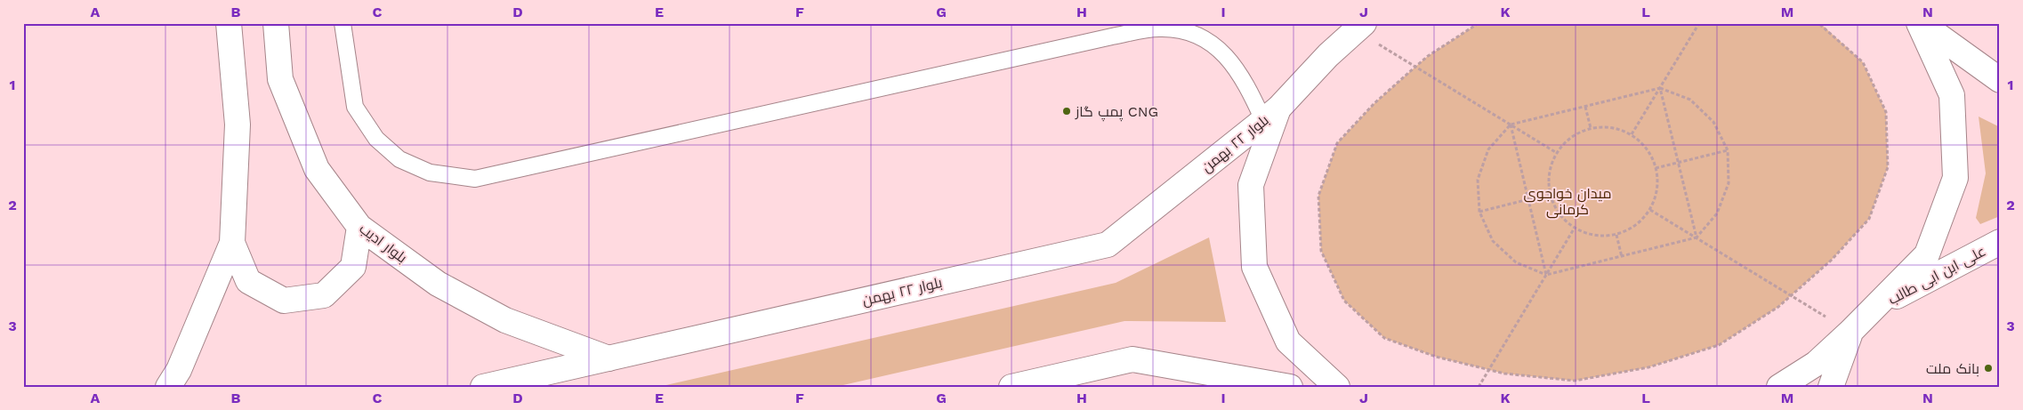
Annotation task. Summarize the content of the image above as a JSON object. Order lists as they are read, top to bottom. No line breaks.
{"streets":{"main road":["بلوار ۲۲ بهمن","بلوار ادیب","علی ابن ابی طالب"]},"crossings":[["بلوار ۲۲ بهمن","بلوار ادیب"]],"parks":["میدان خواجوی کرمانی"],"places":["پمپ گاز CNG","بانک ملت"],"grid":{"columns":["A","B","C","D","E","F","G","H","I","J","K","L","M","N"],"rows":["1","2","3"]}}
